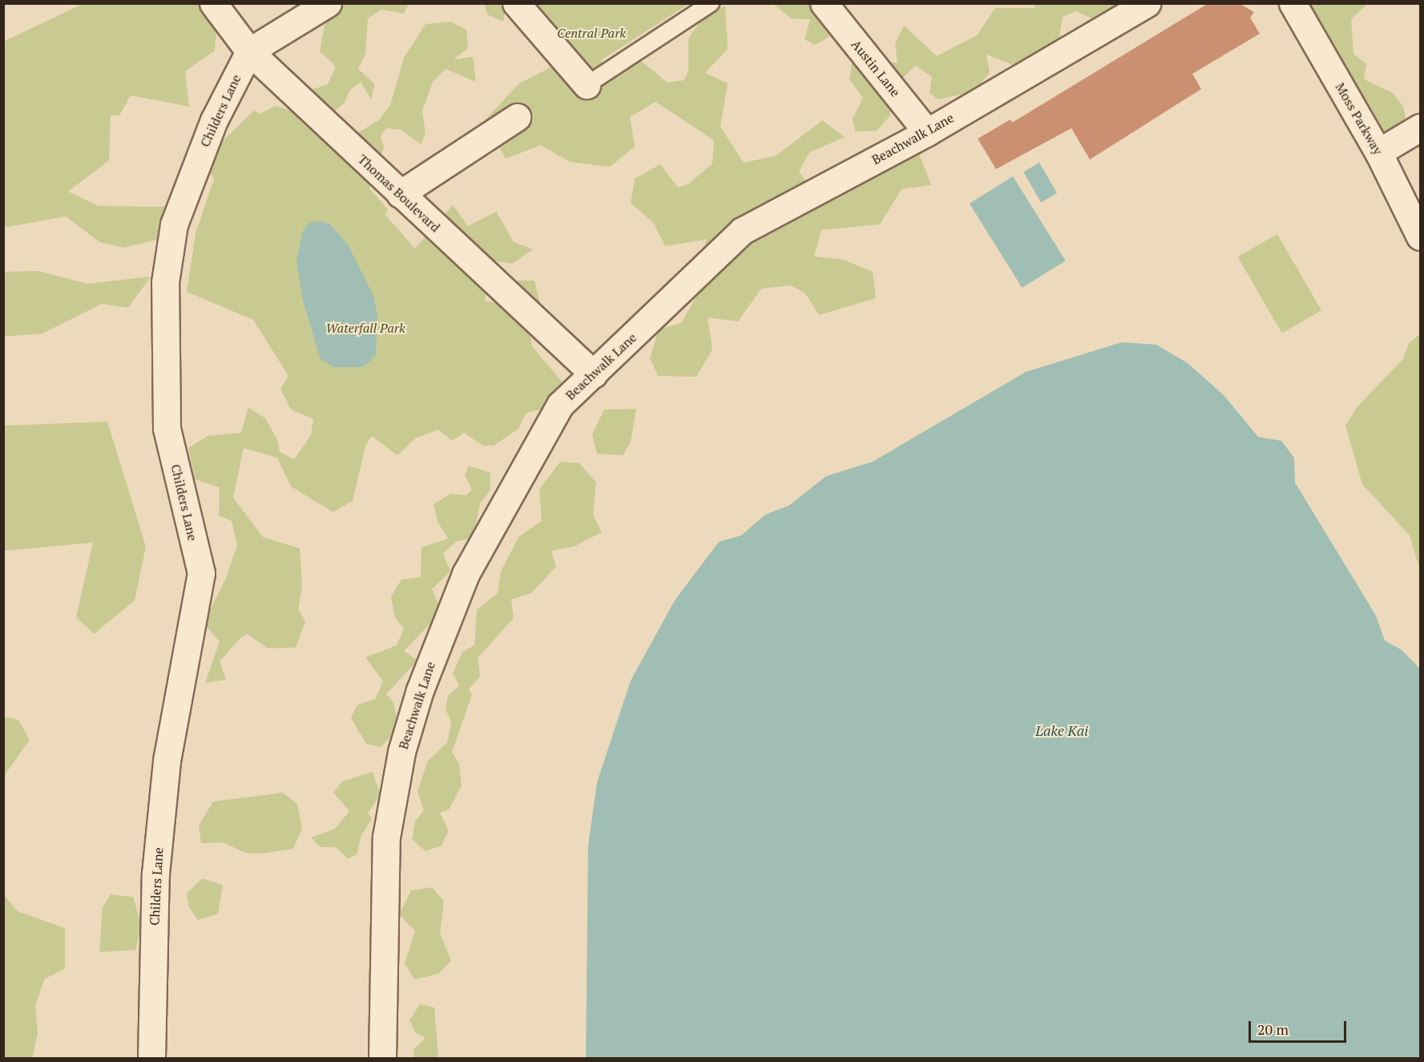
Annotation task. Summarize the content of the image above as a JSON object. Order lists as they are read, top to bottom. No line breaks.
{"streets":{"street":["Austin Lane","Childers Lane","Moss Parkway","Beachwalk Lane","Thomas Boulevard"]},"crossings":[["Austin Lane","Beachwalk Lane"],["Childers Lane","Thomas Boulevard"],["Beachwalk Lane","Thomas Boulevard"]],"water":["Lake Kai"],"parks":["Central Park","Waterfall Park"],"scale_bar":"20 m"}
